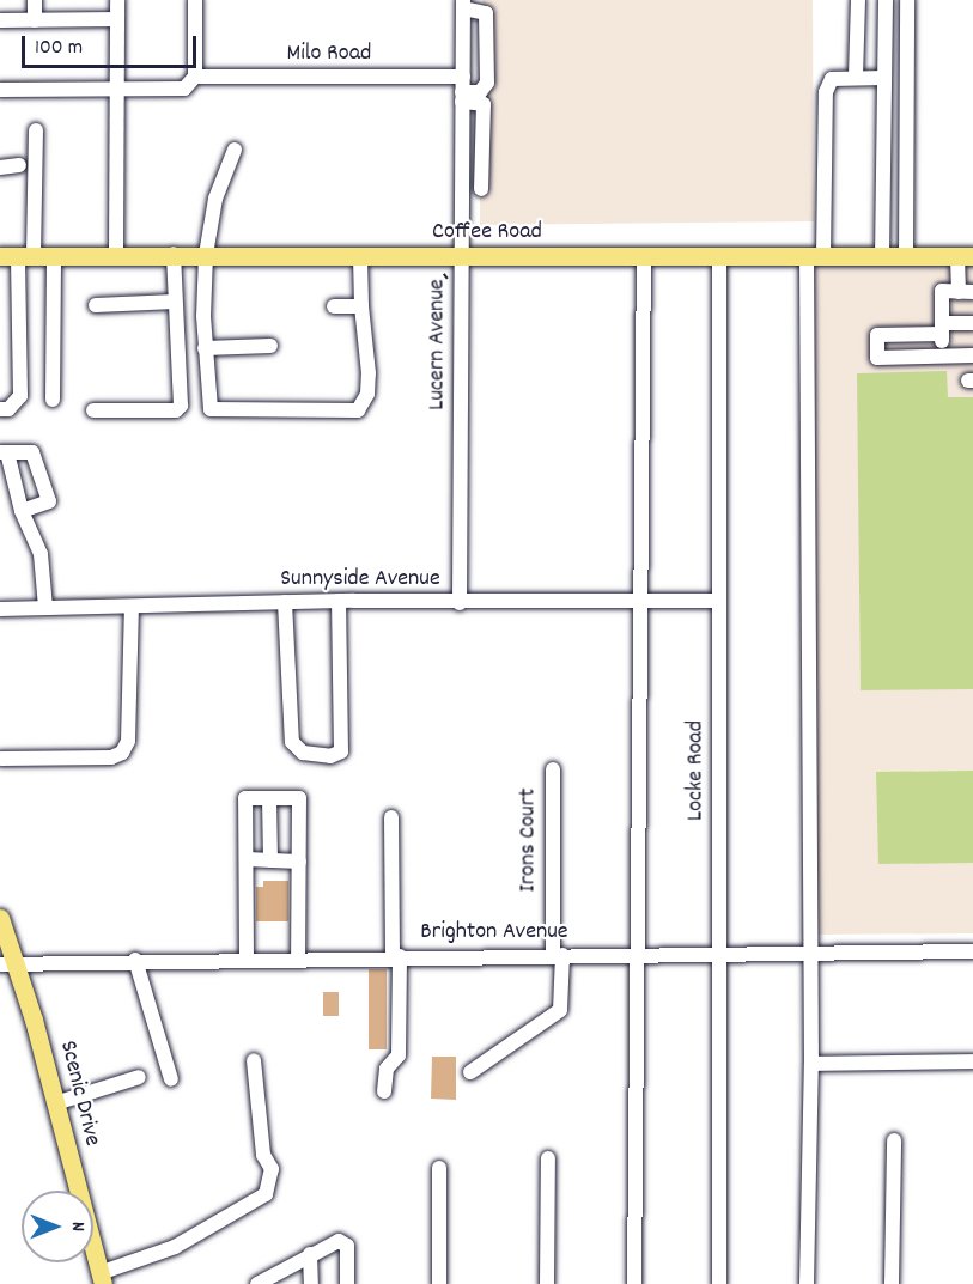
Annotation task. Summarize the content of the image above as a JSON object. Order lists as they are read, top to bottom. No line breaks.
{"streets":{"main road":["Coffee Road","Scenic Drive"],"street":["Milo Road","Lucern Avenue","Sunnyside Avenue","Locke Road","Irons Court","Brighton Avenue"]},"crossings":[["Milo Road","Lucern Avenue"],["Coffee Road","Lucern Avenue"],["Coffee Road","Locke Road"],["Lucern Avenue","Sunnyside Avenue"],["Sunnyside Avenue","Locke Road"],["Locke Road","Brighton Avenue"],["Irons Court","Brighton Avenue"],["Brighton Avenue","Scenic Drive"]],"scale_bar":"100 m","north":"right"}
